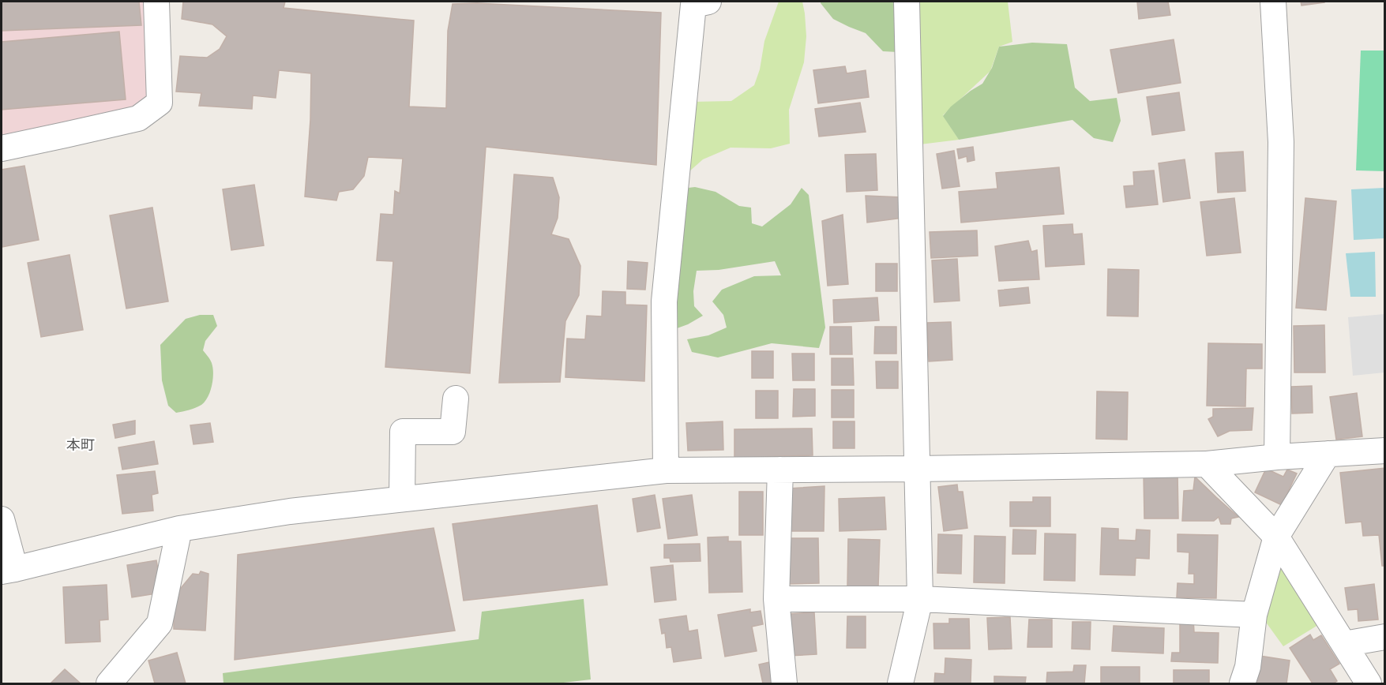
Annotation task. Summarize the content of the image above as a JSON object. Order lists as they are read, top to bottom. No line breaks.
{"districts":["本町"]}
